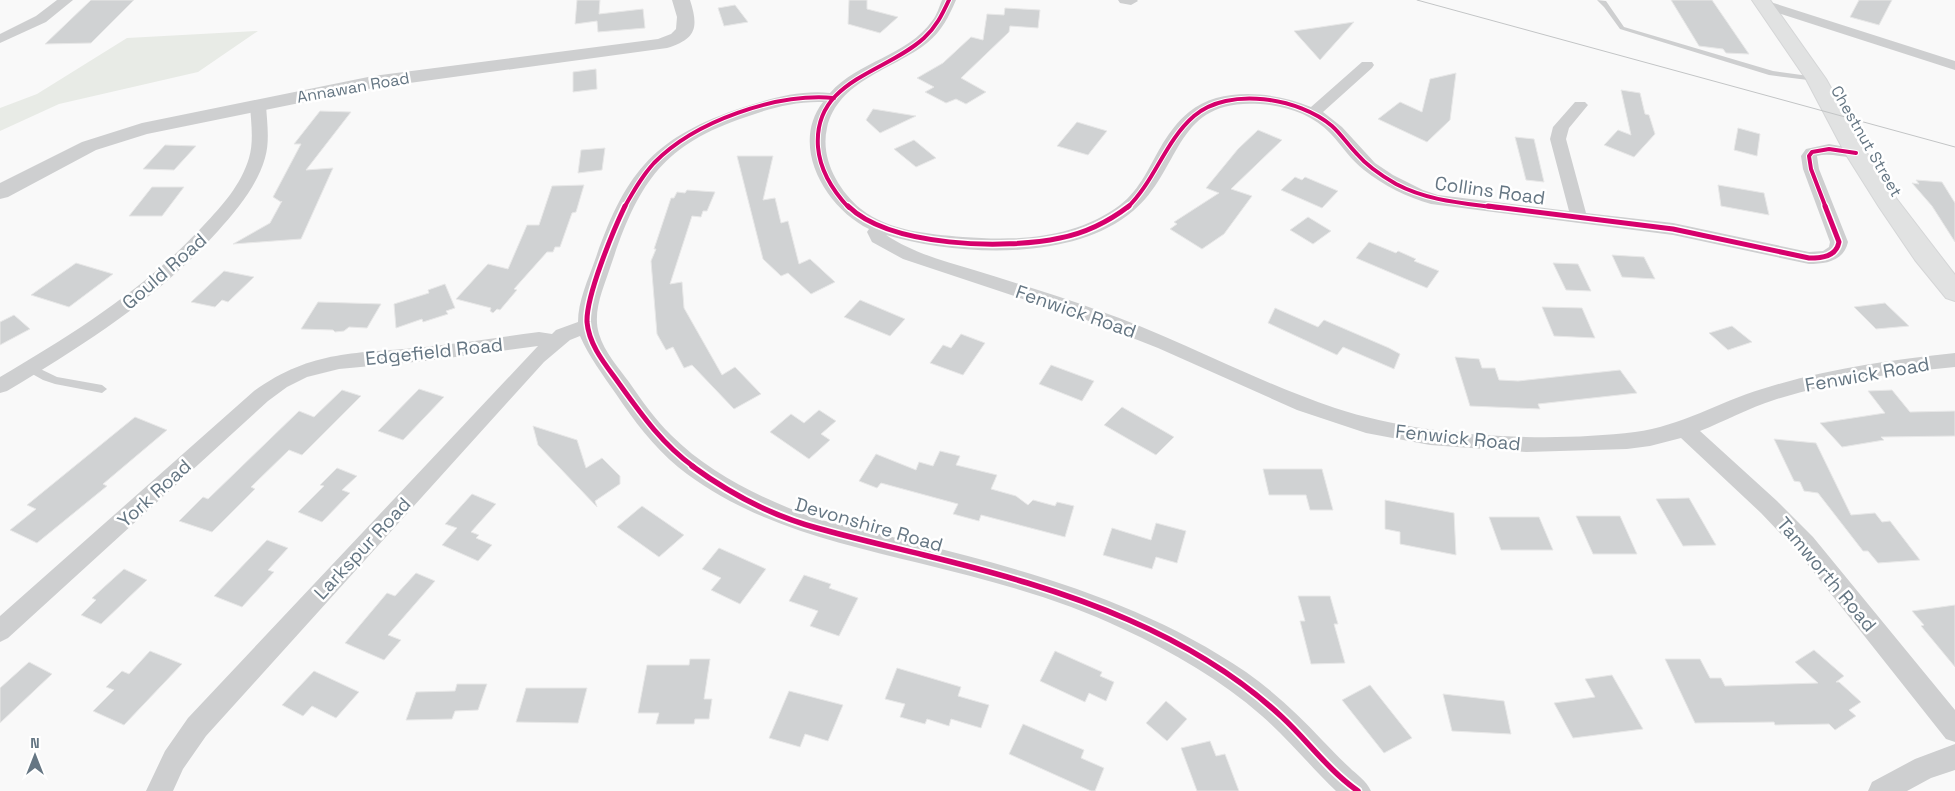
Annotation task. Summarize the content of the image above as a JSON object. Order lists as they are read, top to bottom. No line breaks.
{"streets":{"main road":["Chestnut Street"],"street":["Annawan Road","Collins Road","Gould Road","Fenwick Road","Edgefield Road","York Road","Devonshire Road","Larkspur Road","Tamworth Road"]},"crossings":[["Annawan Road","Gould Road"],["Chestnut Street","Collins Road"],["Collins Road","Fenwick Road"],["Fenwick Road","Tamworth Road"],["Edgefield Road","York Road"],["Edgefield Road","Larkspur Road"],["Devonshire Road","Larkspur Road"]],"north":"top"}
